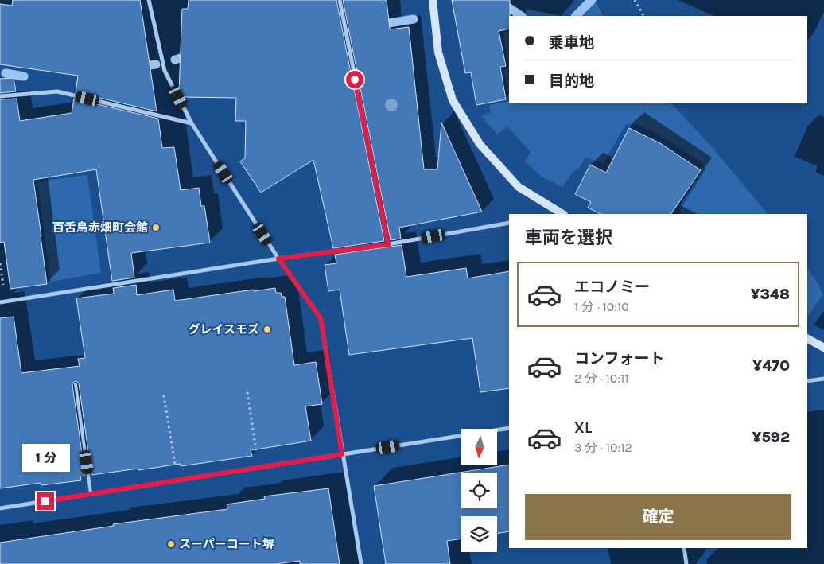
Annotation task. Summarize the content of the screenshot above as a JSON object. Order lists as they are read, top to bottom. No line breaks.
{"places":["百舌鳥赤畑町会館","グレイスモズ","スーパーコート堺"],"north":"bottom","page":{"banner":["乗車地","目的地"],"heading":"車両を選択","list":[{"name":"エコノミー","note":"1 分 · 10:10","value":"¥348"},{"name":"コンフォート","note":"2 分 · 10:11","value":"¥470"},{"name":"XL","note":"3 分 · 10:12","value":"¥592"}],"bubble":"1 分","buttons":"確定"}}
